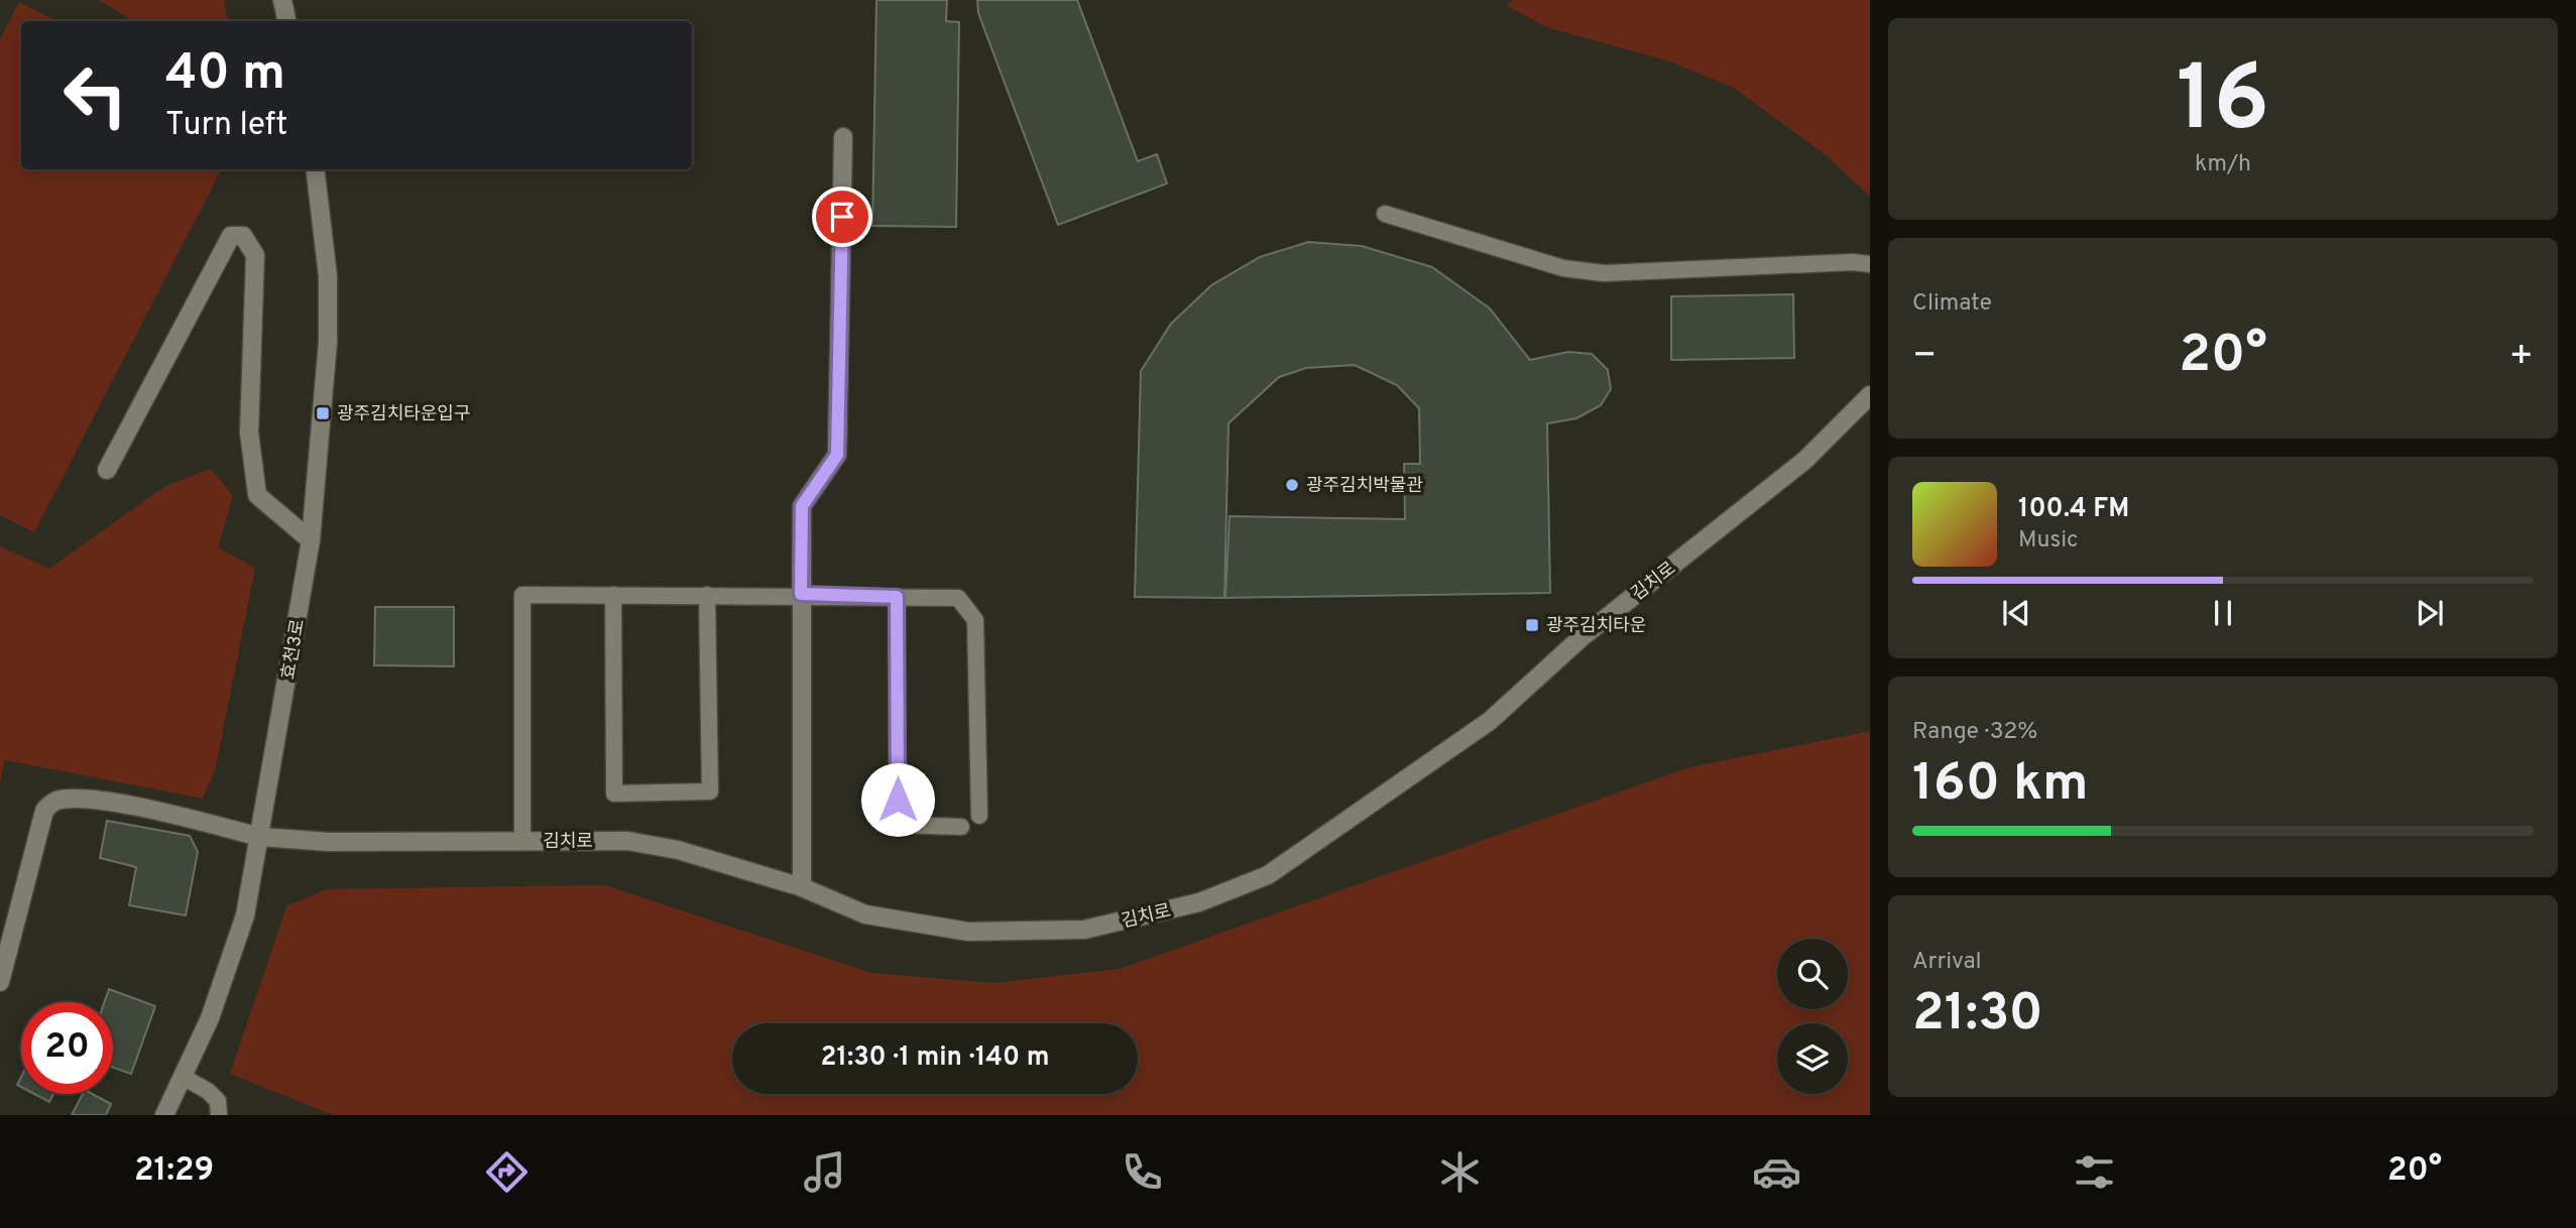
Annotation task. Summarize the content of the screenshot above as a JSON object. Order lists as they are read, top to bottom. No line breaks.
{"streets":{"street":["김치로","효천3로"]},"crossings":[["김치로","효천3로"]],"places":{"transit":["광주김치타운입구","광주김치타운"],"other":["광주김치박물관"]},"page":{"tile":[["16","km/h"],"Climate",["Range · 32%","160 km"],["Arrival","21:30"]],"turn":["40 m","Turn left"],"heat":["−","20°","+"],"song":["100.4 FM","Music"],"limit":"20","trip":"21:30 · 1 min · 140 m","tabs":["21:29","20°"]}}
